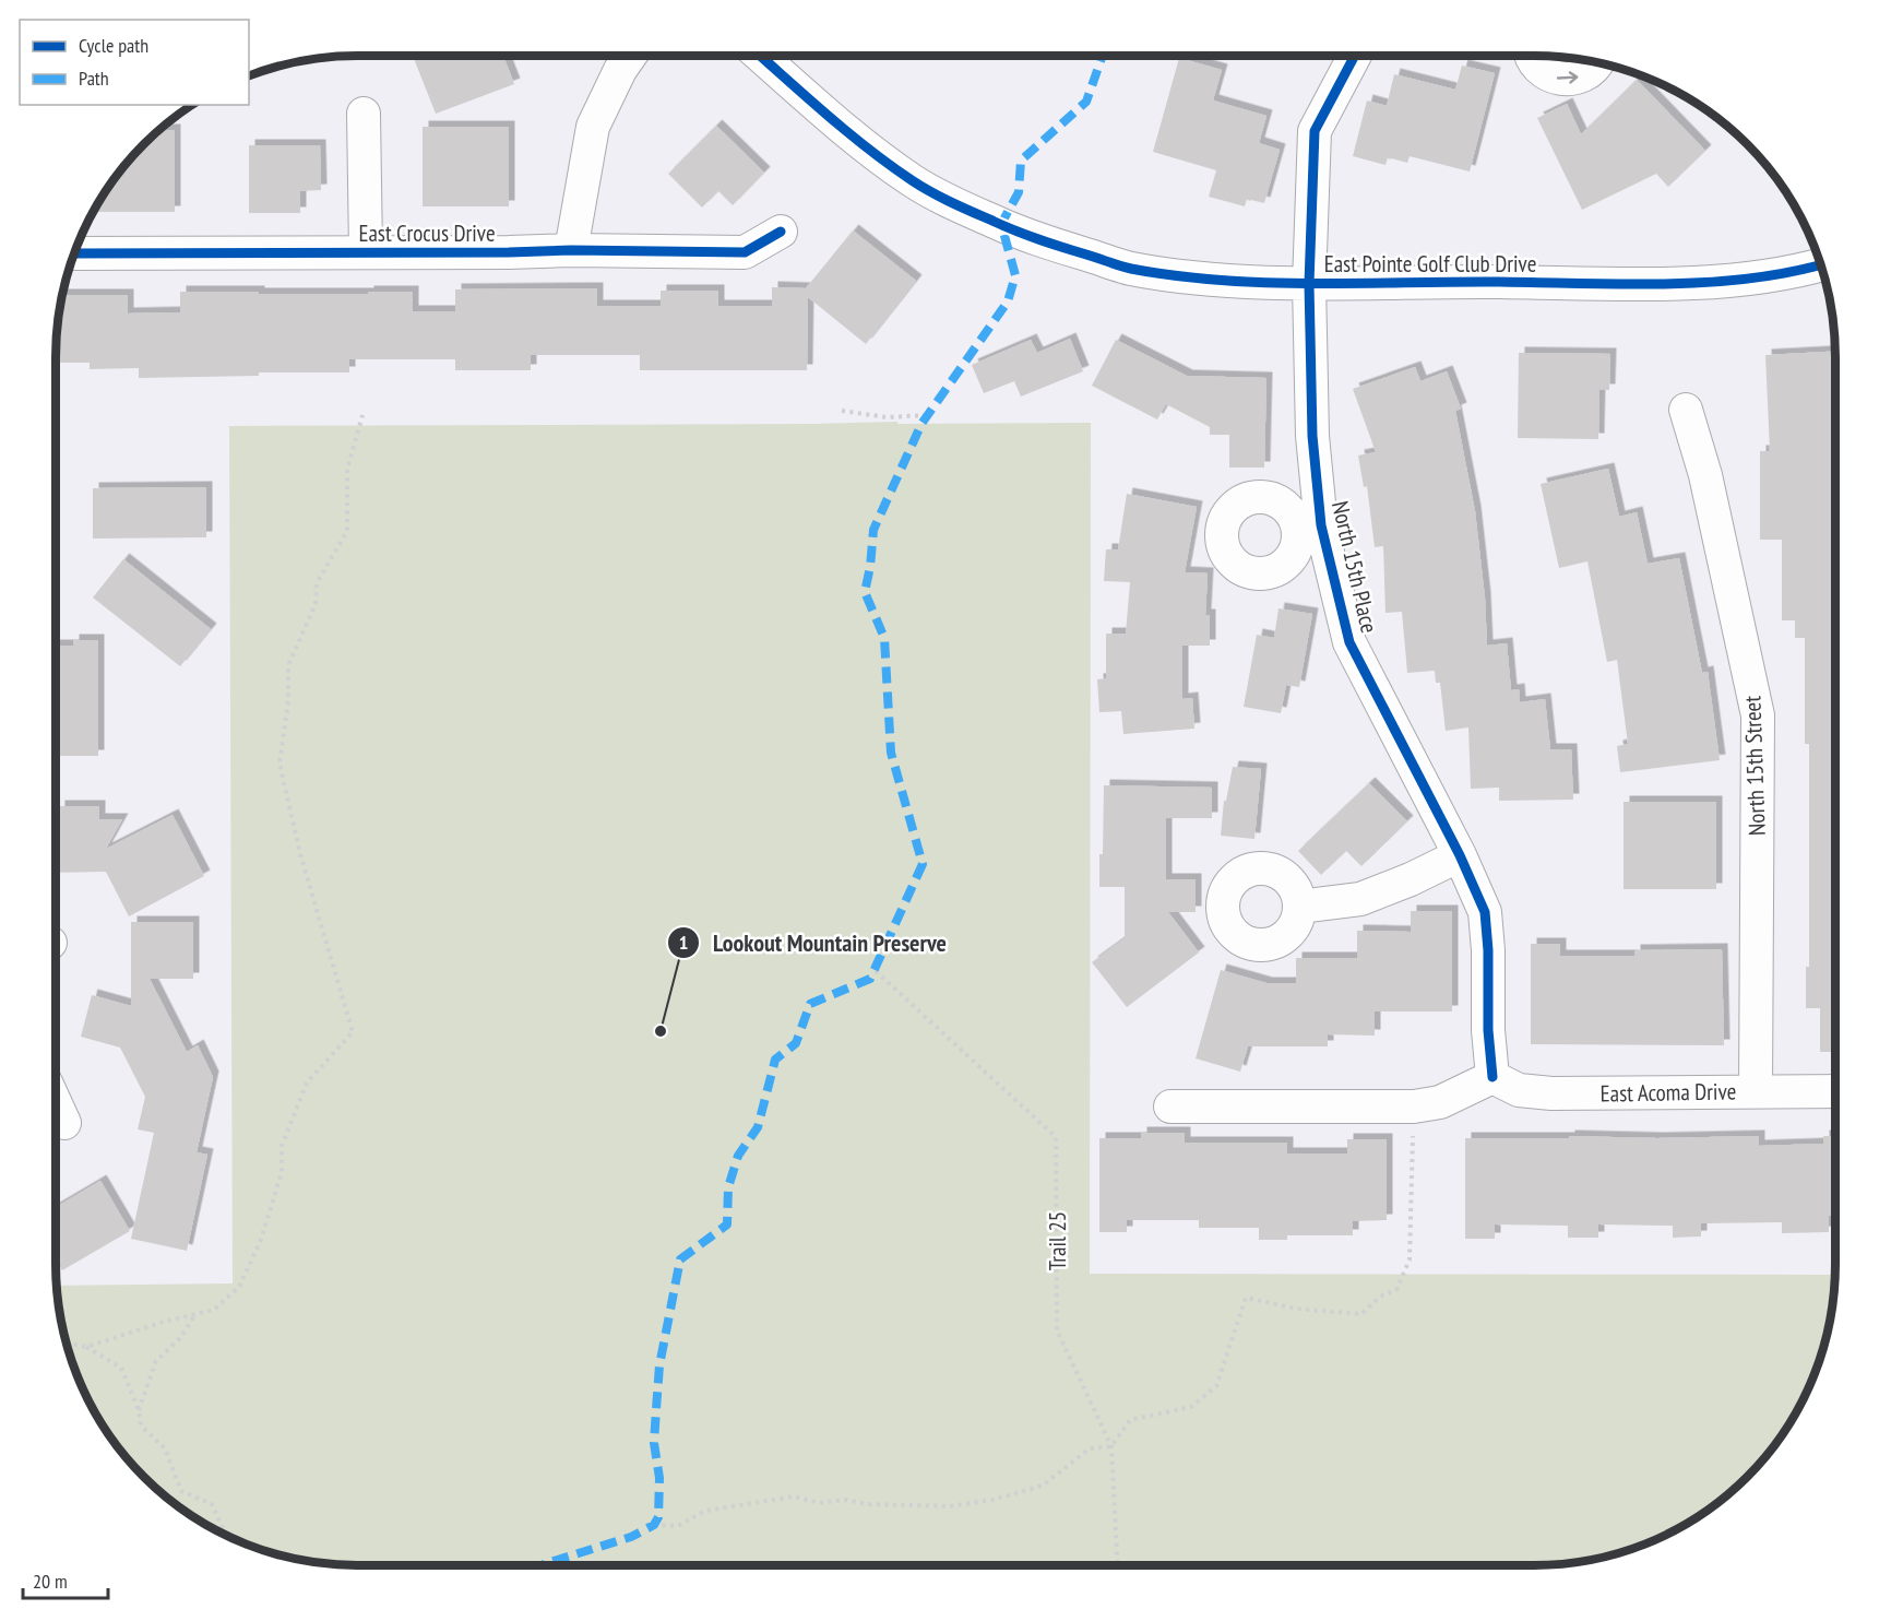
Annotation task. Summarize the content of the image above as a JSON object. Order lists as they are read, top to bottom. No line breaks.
{"streets":{"street":["East Crocus Drive","East Pointe Golf Club Drive","North 15th Place","North 15th Street","East Acoma Drive"],"path":["Trail 25"]},"crossings":[["East Pointe Golf Club Drive","North 15th Place"],["North 15th Place","East Acoma Drive"],["North 15th Street","East Acoma Drive"]],"places":["Lookout Mountain Preserve"],"legend":["Cycle path","Path"],"scale_bar":"20 m"}
